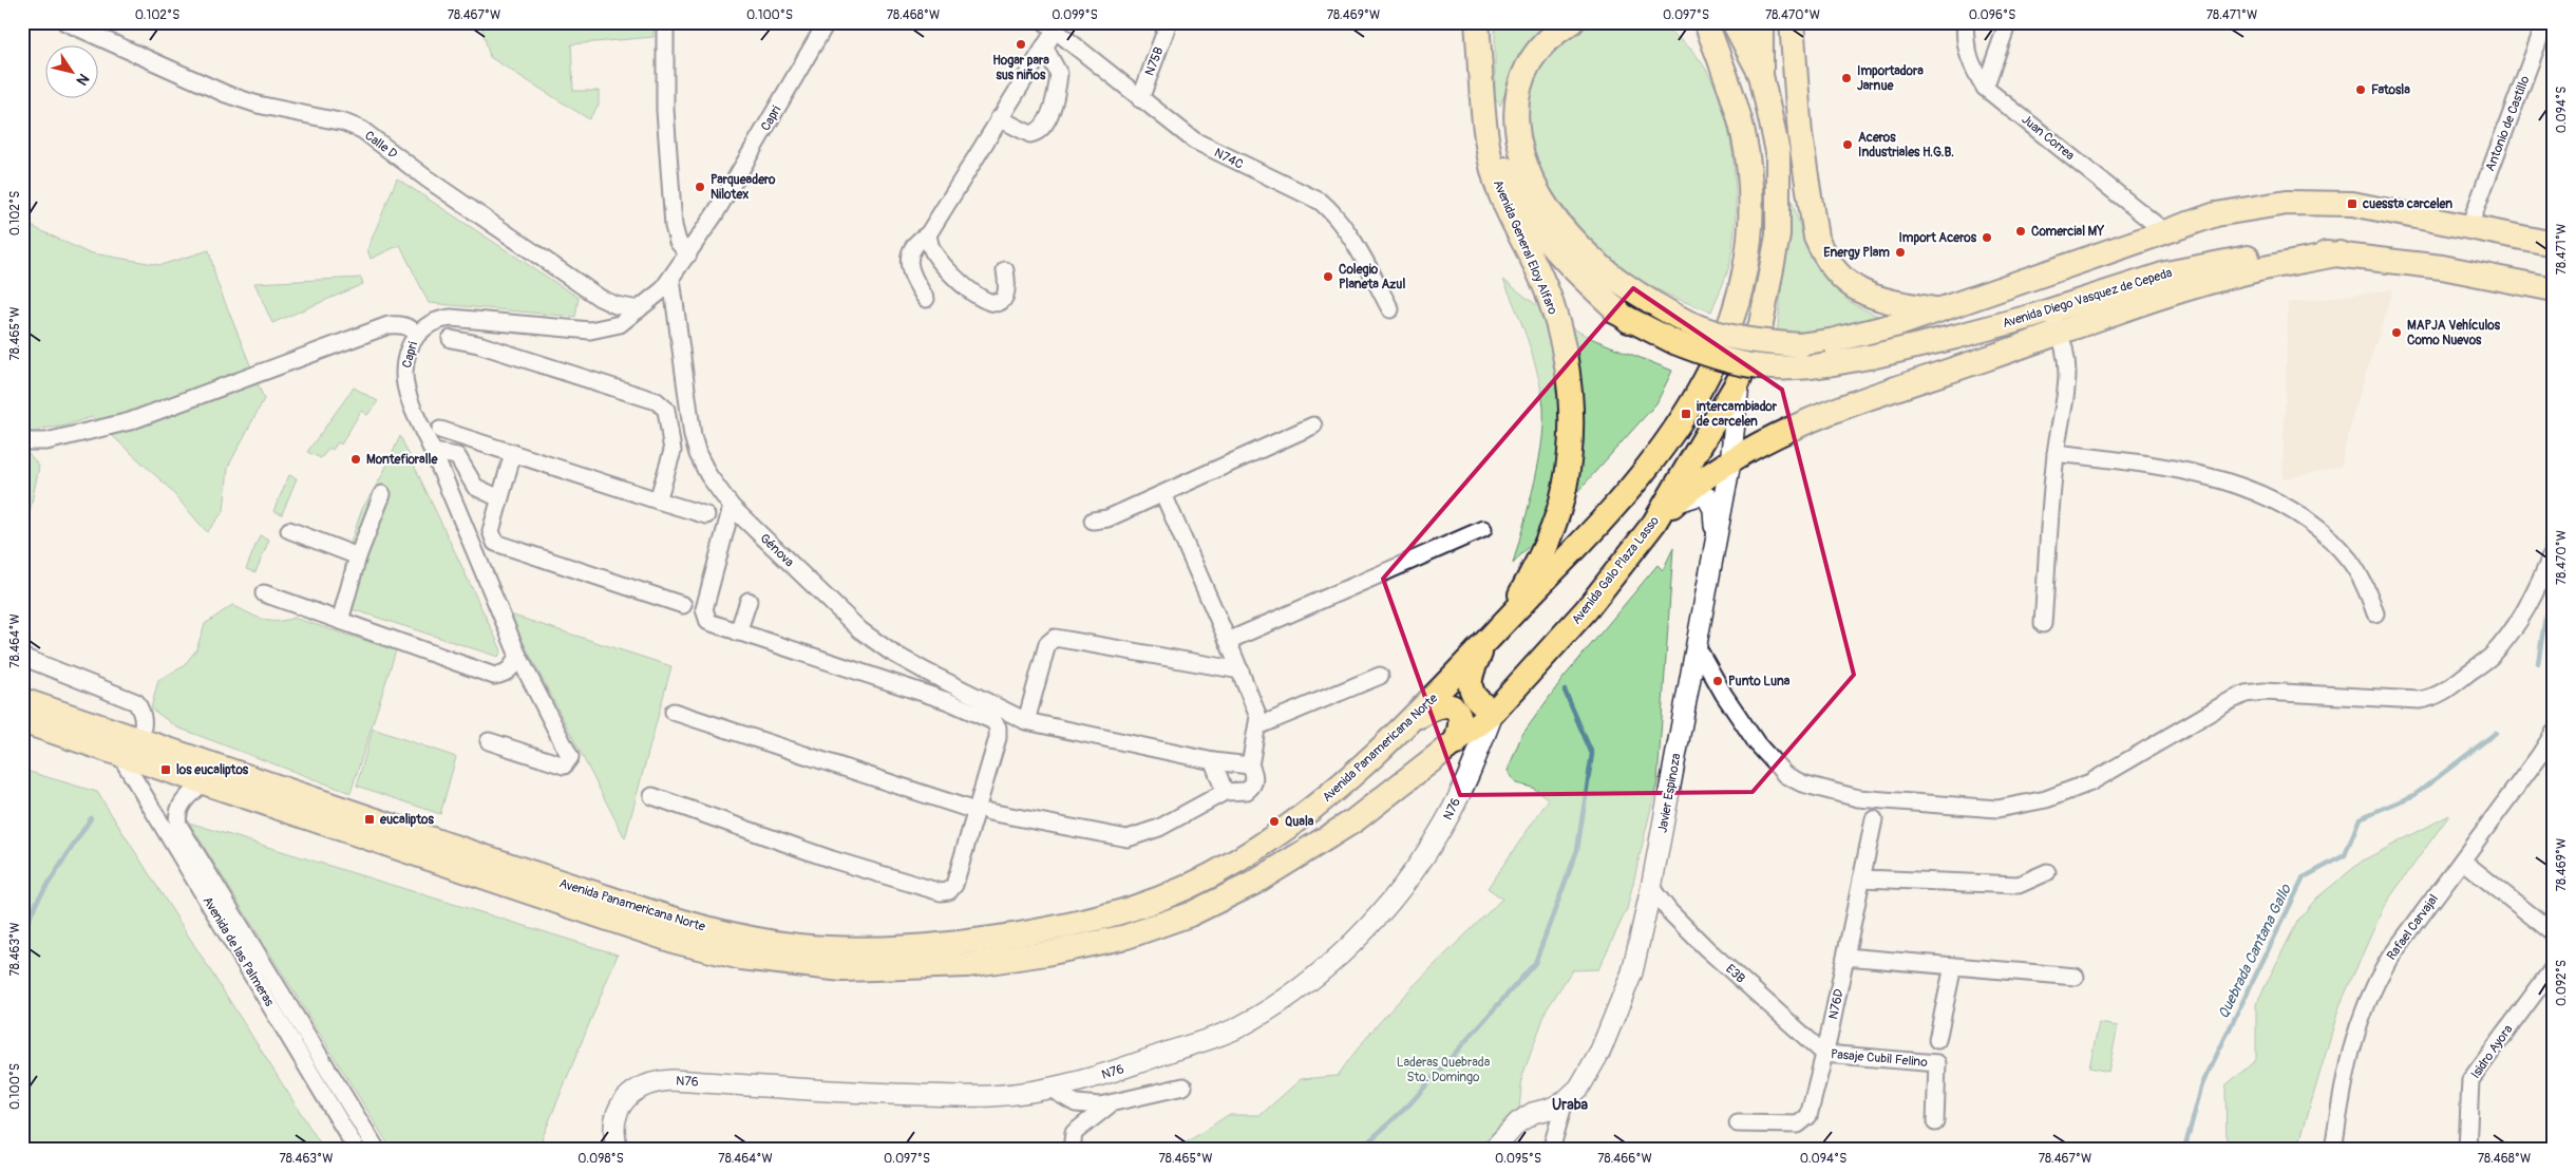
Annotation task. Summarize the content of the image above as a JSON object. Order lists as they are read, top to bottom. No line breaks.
{"streets":{"main road":["Avenida General Eloy Alfaro","Avenida Diego Vasquez de Cepeda","Avenida Galo Plaza Lasso","Avenida Panamericana Norte"],"street":["N75B","Capri","Antonio de Castillo","Juan Correa","Calle D","N74C","Génova","Javier Espinoza","N76","Rafael Carvajal","Avenida de las Palmeras","E3B","N76D","Isidro Ayora","Pasaje Cubil Felino"]},"crossings":[["N75B","N74C"],["Capri","Calle D"],["Capri","Génova"],["Avenida Galo Plaza Lasso","Avenida Panamericana Norte"],["Avenida Galo Plaza Lasso","Javier Espinoza"],["Avenida Galo Plaza Lasso","N76"],["Avenida Panamericana Norte","N76"],["Avenida Panamericana Norte","Avenida de las Palmeras"],["Javier Espinoza","E3B"],["E3B","N76D"],["E3B","Pasaje Cubil Felino"],["N76D","Pasaje Cubil Felino"]],"districts":["Uraba"],"water":["Quebrada Cantana Gallo"],"parks":["Laderas Quebrada Sto. Domingo"],"places":{"other":["Hogar para sus niños","Importadora Jarnue","Fatosla","Aceros Industriales H.G.B.","Parqueadero Nilotex","Comercial MY","Import Aceros","Energy Plam","Colegio Planeta Azul","MAPJA Vehículos Como Nuevos","Montefioralle","Punto Luna","Quala"],"transit":["cuessta carcelen","intercambiador de carcelen","los eucaliptos","eucaliptos"]},"north":"bottom right","coordinates":["0.102°S","78.467°W","0.100°S","78.468°W","0.099°S","78.469°W","0.097°S","78.470°W","0.096°S","78.471°W","0.094°S","78.465°W","78.464°W","78.463°W","0.092°S","0.098°S","0.095°S","78.466°W"]}
